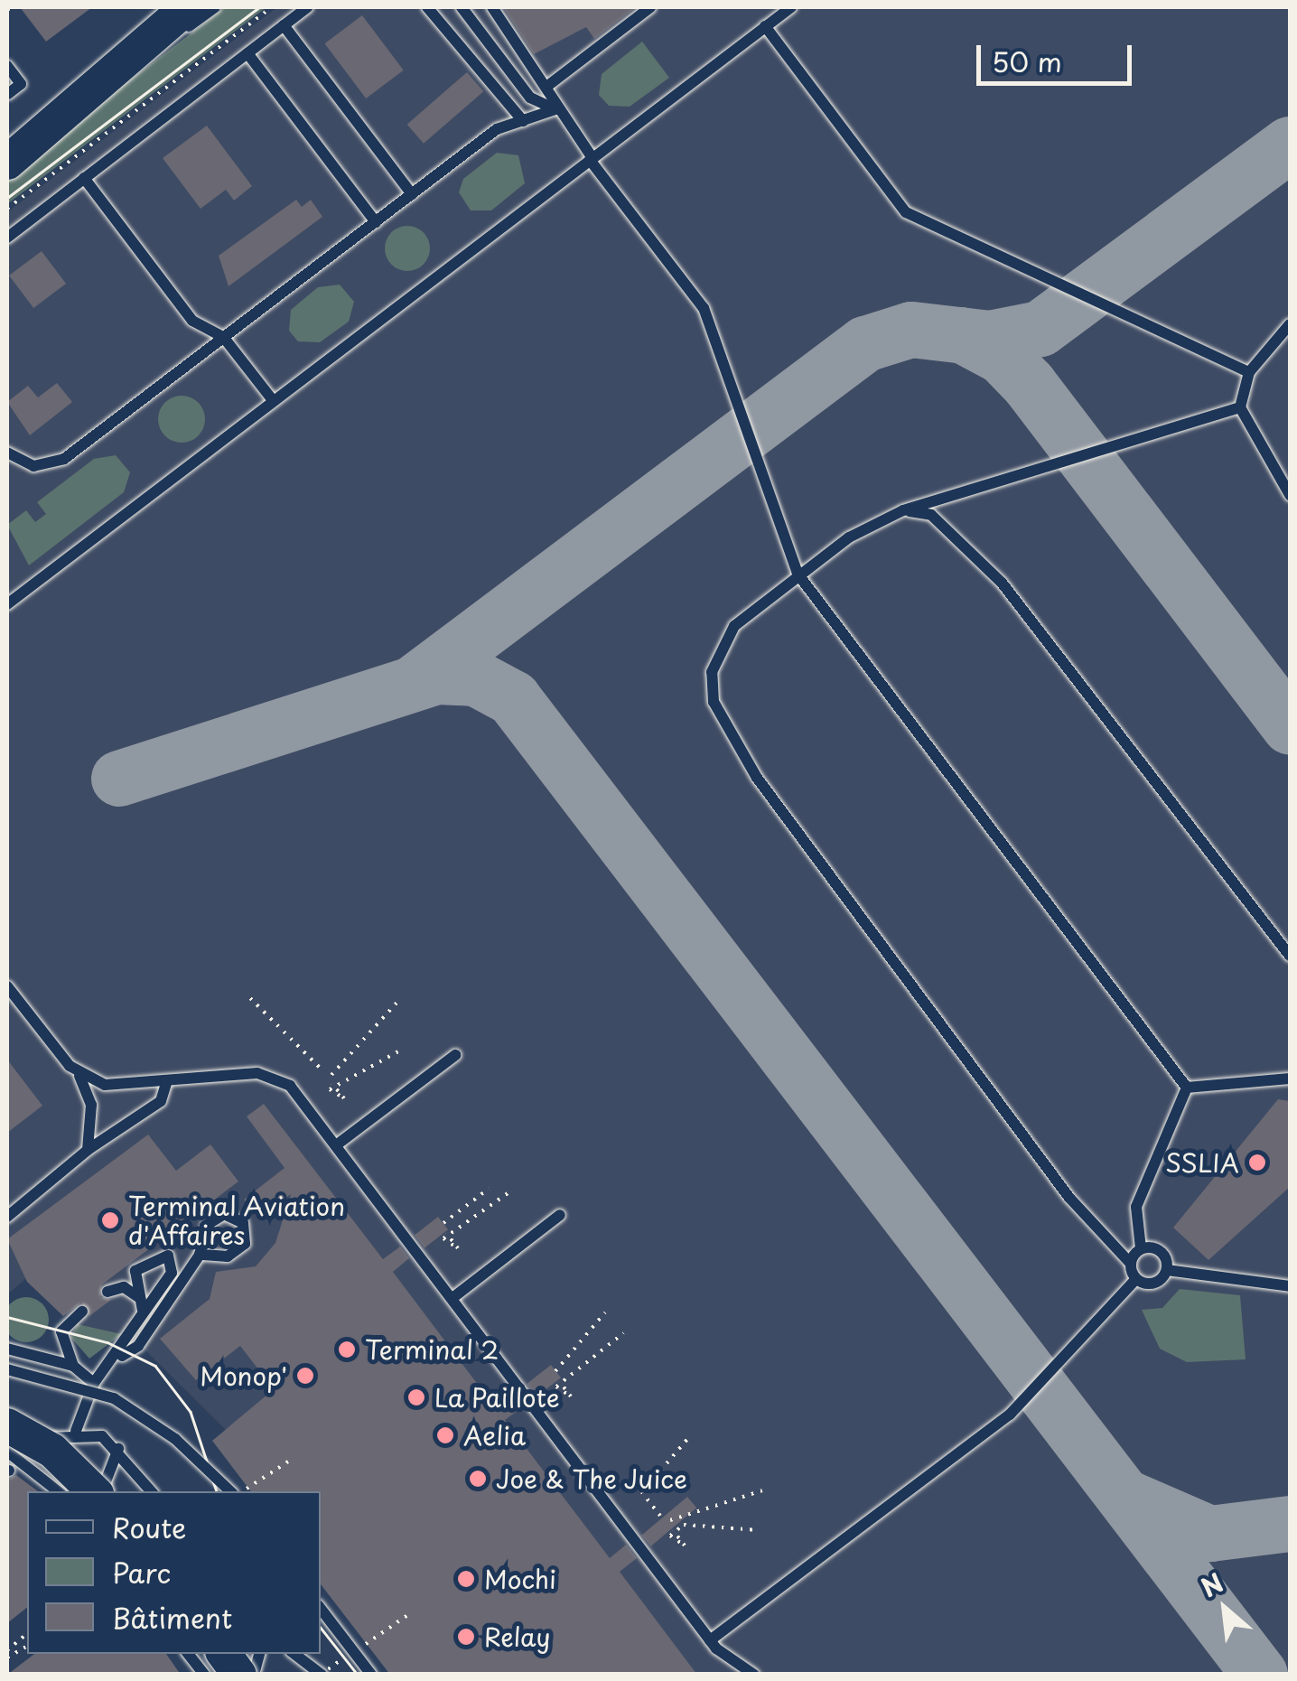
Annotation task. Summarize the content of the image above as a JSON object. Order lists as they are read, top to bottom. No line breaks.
{"places":["SSLIA","Terminal Aviation d'Affaires","Terminal 2","Monop'","La Paillote","Aelia","Joe & The Juice","Mochi","Relay"],"legend":["Route","Parc","Bâtiment"],"scale_bar":"50 m","north":"top left"}
